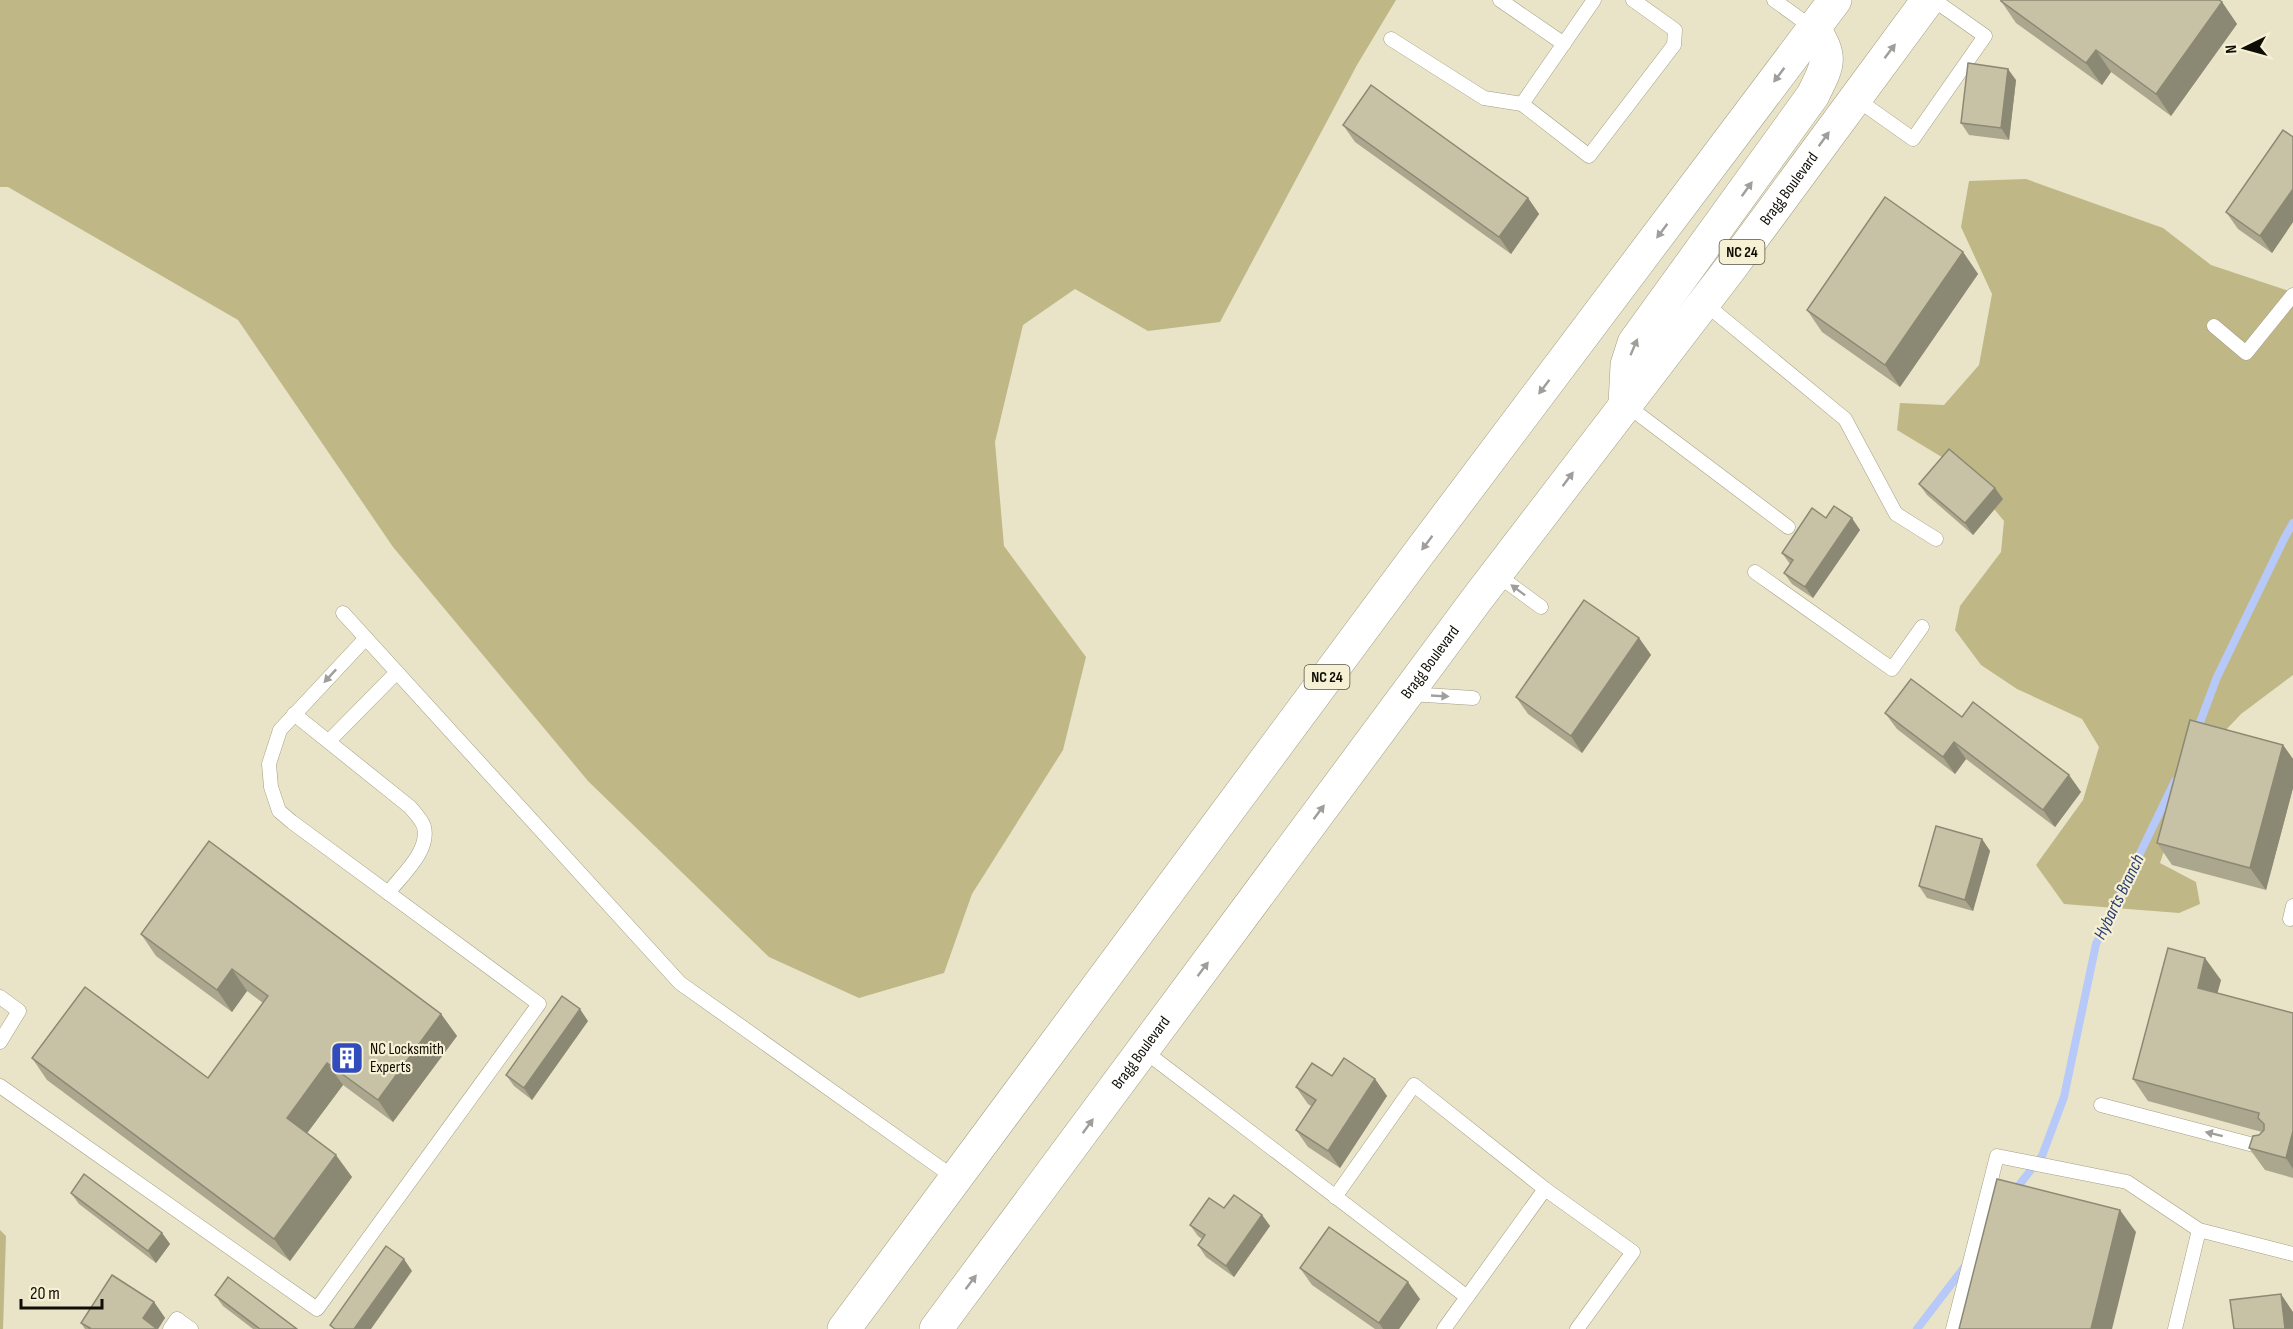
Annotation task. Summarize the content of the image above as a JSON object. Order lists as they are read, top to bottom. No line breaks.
{"streets":{"main road":["Bragg Boulevard","NC 24"]},"water":["Hybarts Branch"],"places":{"building":["NC Locksmith Experts"]},"scale_bar":"20 m","north":"left"}
